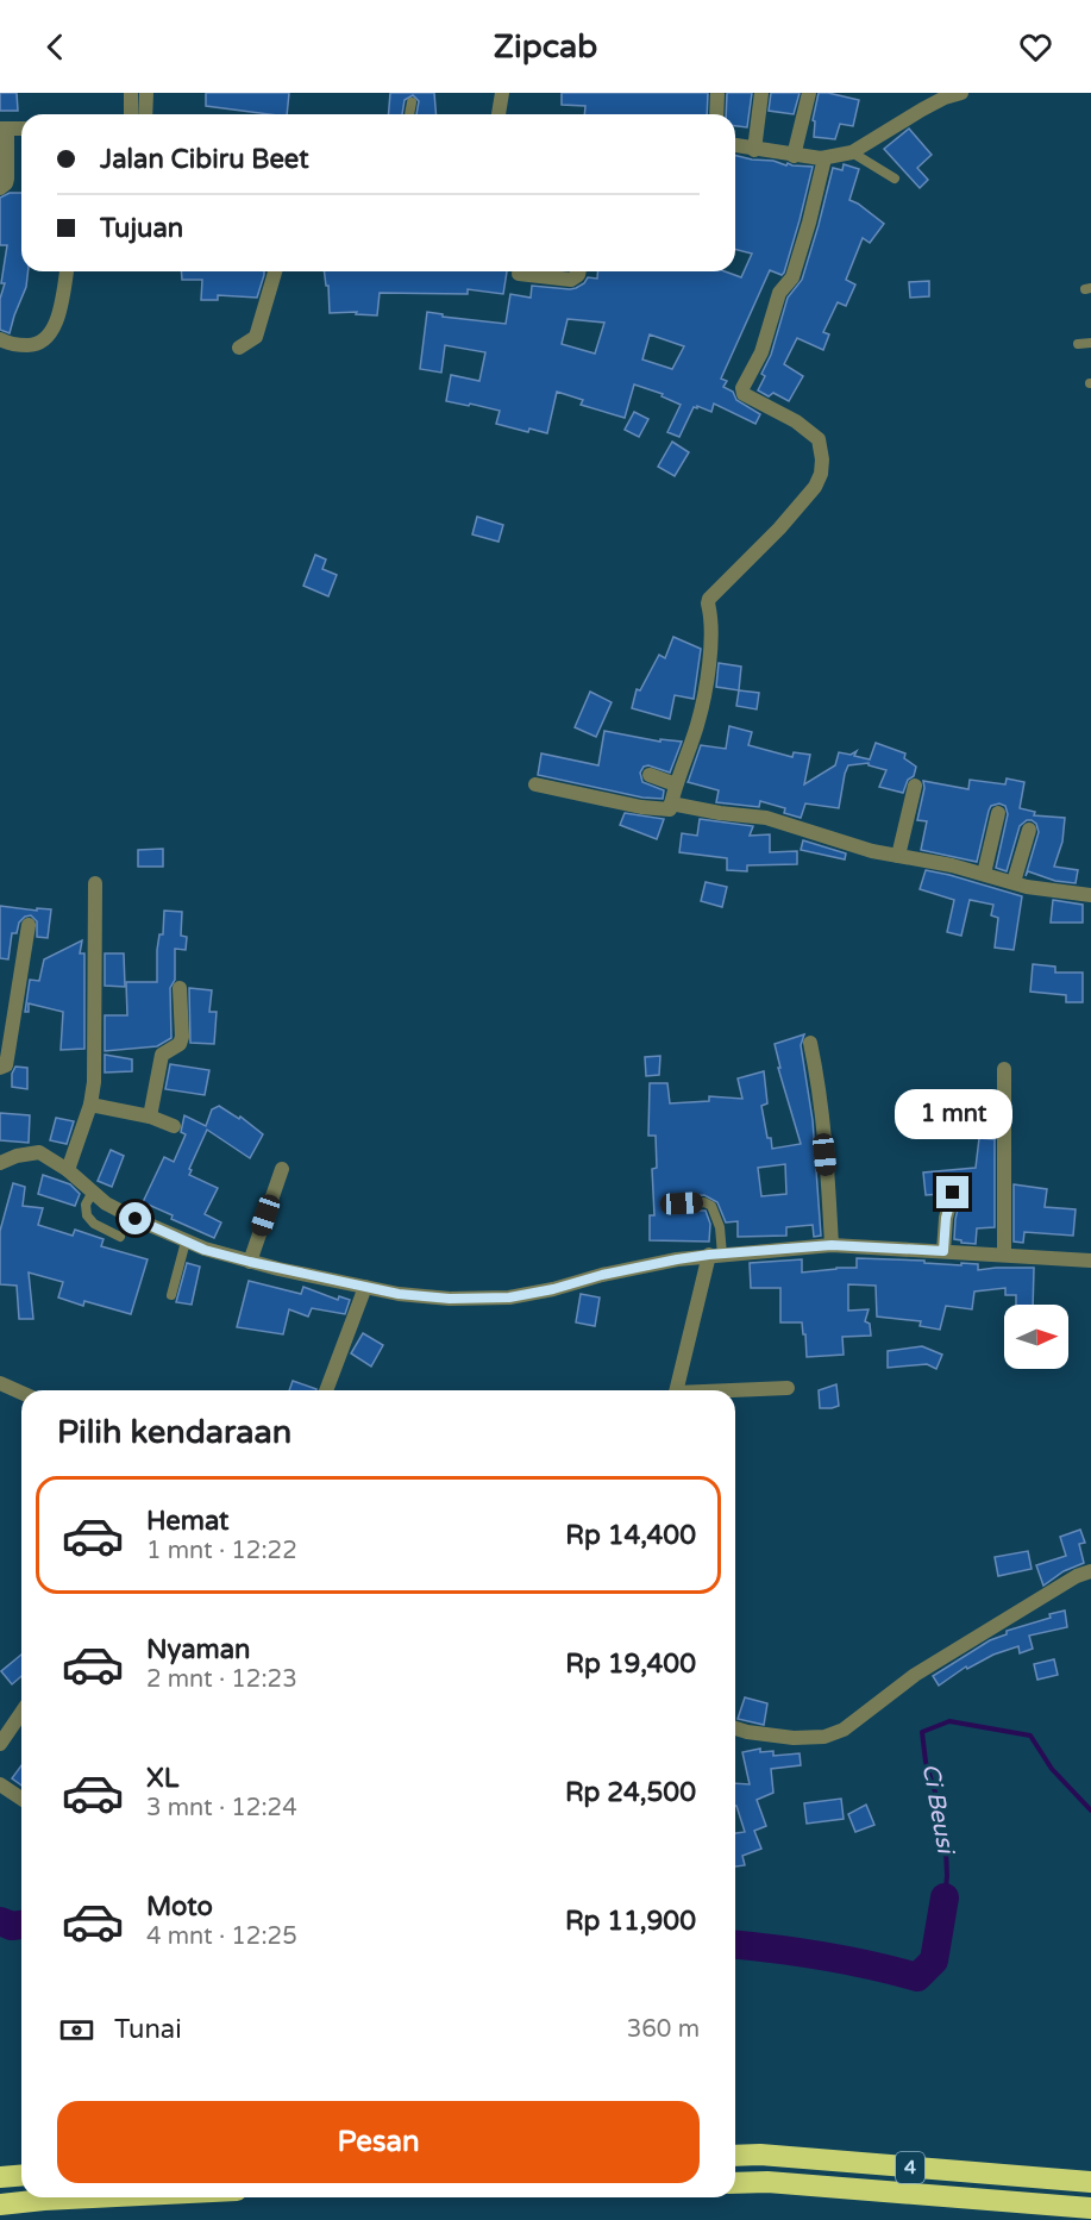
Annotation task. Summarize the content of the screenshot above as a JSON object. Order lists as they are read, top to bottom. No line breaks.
{"streets":{"highway":["4"]},"water":["Ci Beusi"],"north":"right","page":{"header":"Zipcab","banner":["Jalan Cibiru Beet","Tujuan"],"bubble":"1 mnt","heading":"Pilih kendaraan","list":[{"name":"Hemat","note":"1 mnt · 12:22","value":"Rp 14,400"},{"name":"Nyaman","note":"2 mnt · 12:23","value":"Rp 19,400"},{"name":"XL","note":"3 mnt · 12:24","value":"Rp 24,500"},{"name":"Moto","note":"4 mnt · 12:25","value":"Rp 11,900"}],"pay":["Tunai","360 m"],"buttons":"Pesan"}}
